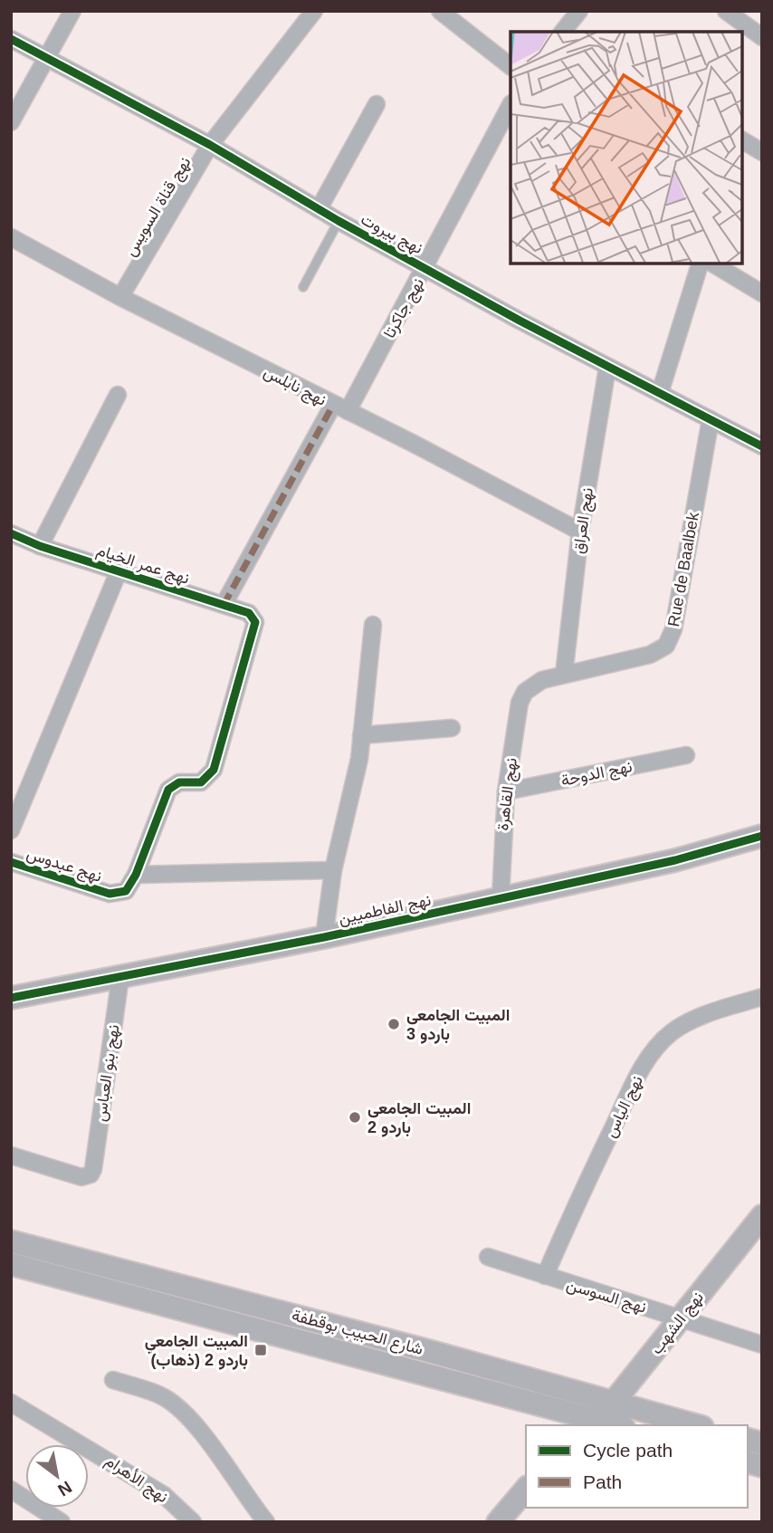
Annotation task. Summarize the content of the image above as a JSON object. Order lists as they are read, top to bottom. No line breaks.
{"streets":{"main road":["نهج الفاطميين","نهج الشهب","شارع الحبيب بوقطفة"],"street":["نهج قناة السويس","نهج بيروت","نهج جاكرتا","نهج نابلس","نهج العراق","نهج عمر الخيام","Rue de Baalbek","نهج الدوحة","نهج القاهرة","نهج عبدوس","نهج بنو العباس","نهج الياس","نهج السوسن","نهج الأهرام"]},"crossings":[["نهج قناة السويس","نهج بيروت"],["نهج قناة السويس","نهج نابلس"],["نهج بيروت","نهج جاكرتا"],["نهج بيروت","نهج العراق"],["نهج بيروت","Rue de Baalbek"],["نهج جاكرتا","نهج نابلس"],["نهج جاكرتا","نهج عمر الخيام"],["نهج نابلس","نهج العراق"],["نهج العراق","Rue de Baalbek"],["نهج عمر الخيام","نهج عبدوس"],["Rue de Baalbek","نهج القاهرة"],["نهج الدوحة","نهج القاهرة"],["نهج القاهرة","نهج الفاطميين"],["نهج الفاطميين","نهج بنو العباس"],["نهج الياس","نهج السوسن"],["نهج السوسن","نهج الشهب"],["نهج الشهب","شارع الحبيب بوقطفة"]],"places":{"other":["المبيت الجامعي باردو 3","المبيت الجامعي باردو 2"],"transit":["المبيت الجامعي باردو 2 (ذهاب)"]},"legend":["Cycle path","Path"],"north":"bottom right"}
